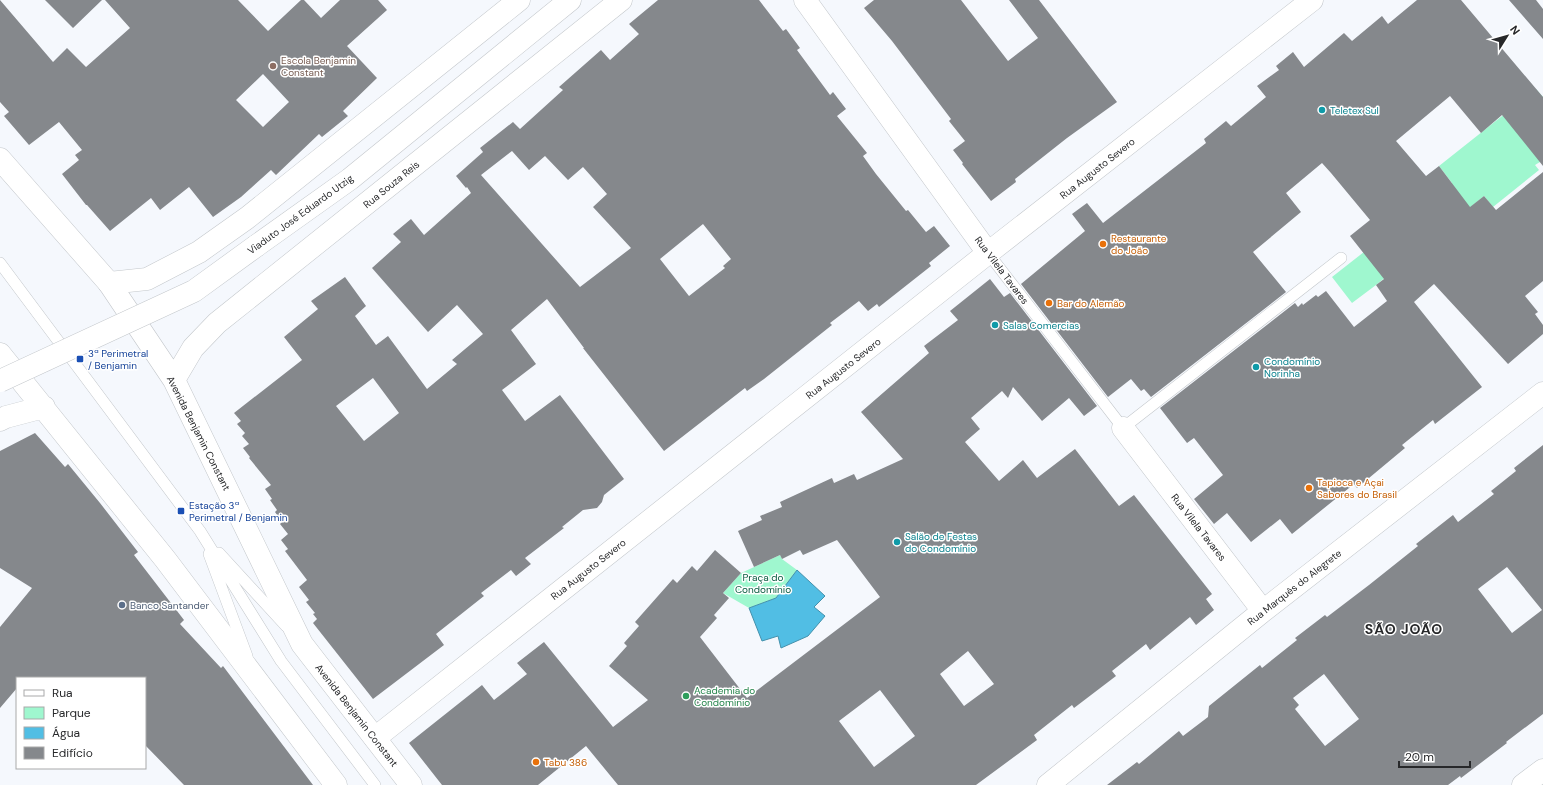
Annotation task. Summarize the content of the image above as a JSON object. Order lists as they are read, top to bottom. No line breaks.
{"streets":{"street":["Rua Augusto Severo","Rua Souza Reis","Viaduto José Eduardo Utzig","Rua Vilela Tavares","Avenida Benjamin Constant","Rua Marquês do Alegrete"]},"crossings":[["Rua Augusto Severo","Rua Vilela Tavares"],["Rua Augusto Severo","Avenida Benjamin Constant"],["Rua Souza Reis","Avenida Benjamin Constant"],["Rua Vilela Tavares","Rua Marquês do Alegrete"]],"districts":["SÃO JOÃO"],"parks":["Praça do Condomínio"],"places":{"other":["Escola Benjamin Constant","Teletex Sul","Restaurante do João","Bar do Alemão","Salas Comercias","Condomínio Norinha","Tapioca e Açai Sabores do Brasil","Salão de Festas do Condomínio","Banco Santander","Academia do Condomínio","Tabu 386"],"transit":["3ª Perimetral / Benjamin","Estação 3ª Perimetral / Benjamin"]},"legend":["Rua","Parque","Água","Edifício"],"scale_bar":"20 m","north":"top right"}
